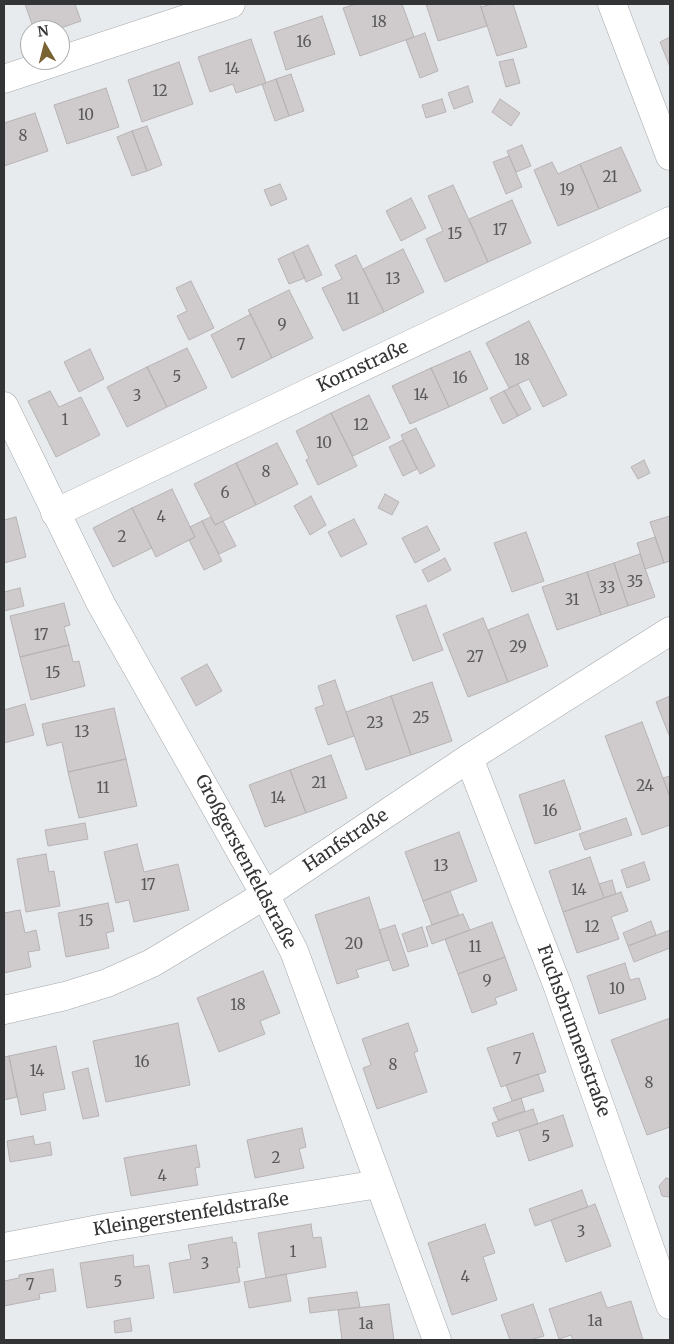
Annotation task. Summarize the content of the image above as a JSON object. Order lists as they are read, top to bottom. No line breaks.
{"streets":{"street":["Kornstraße","Hanfstraße","Großgerstenfeldstraße","Fuchsbrunnenstraße","Kleingerstenfeldstraße"]},"crossings":[["Kornstraße","Großgerstenfeldstraße"],["Hanfstraße","Großgerstenfeldstraße"],["Hanfstraße","Fuchsbrunnenstraße"],["Großgerstenfeldstraße","Kleingerstenfeldstraße"]],"house_numbers":["18","16","14","12","10","8","21","19","17","15","13","11","9","7","18","5","16","14","3","1","12","10","8","6","4","2","35","33","31","17","29","27","15","25","23","13","21","24","11","14","16","13","17","14","15","12","20","11","9","10","18","7","16","8","14","8","5","2","4","3","1","3","4","5","7","1a","1a"],"north":"top"}
